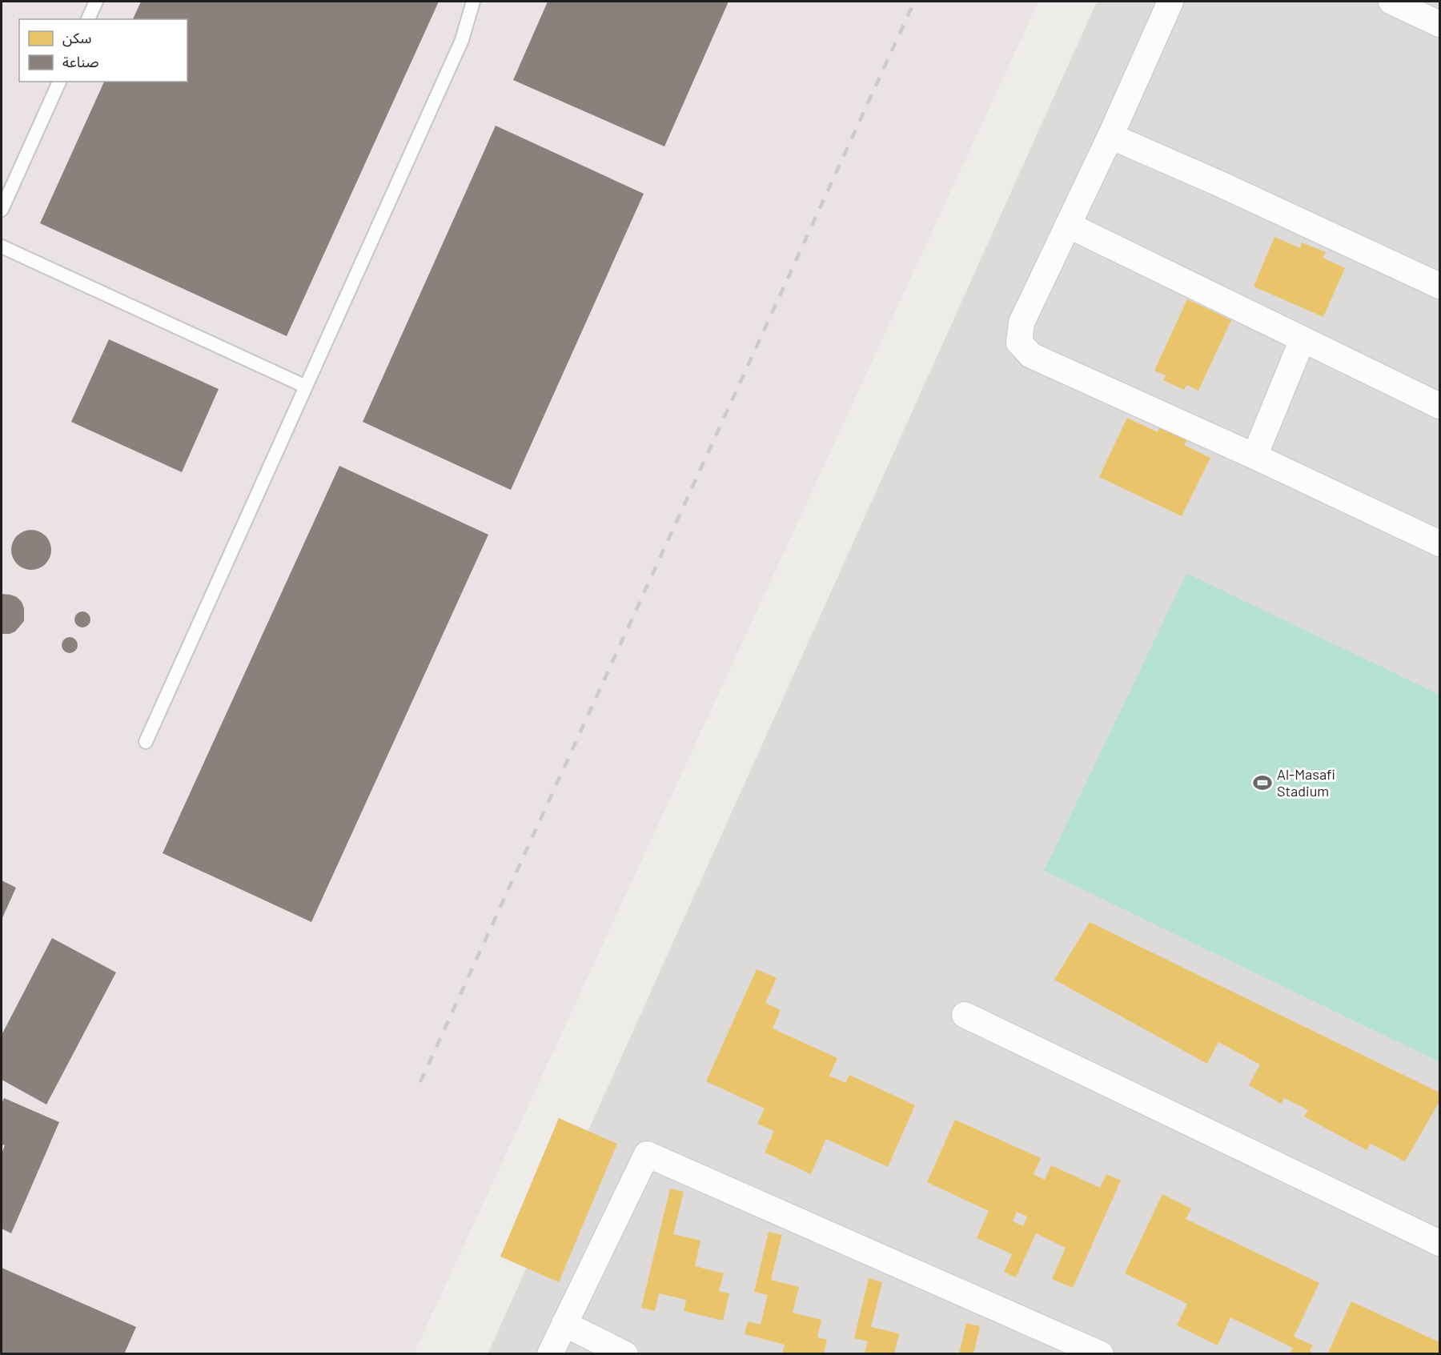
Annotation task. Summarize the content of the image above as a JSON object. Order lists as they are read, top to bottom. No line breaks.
{"places":{"sports":["Al-Masafi Stadium"]},"legend":["سكن","صناعة"]}
